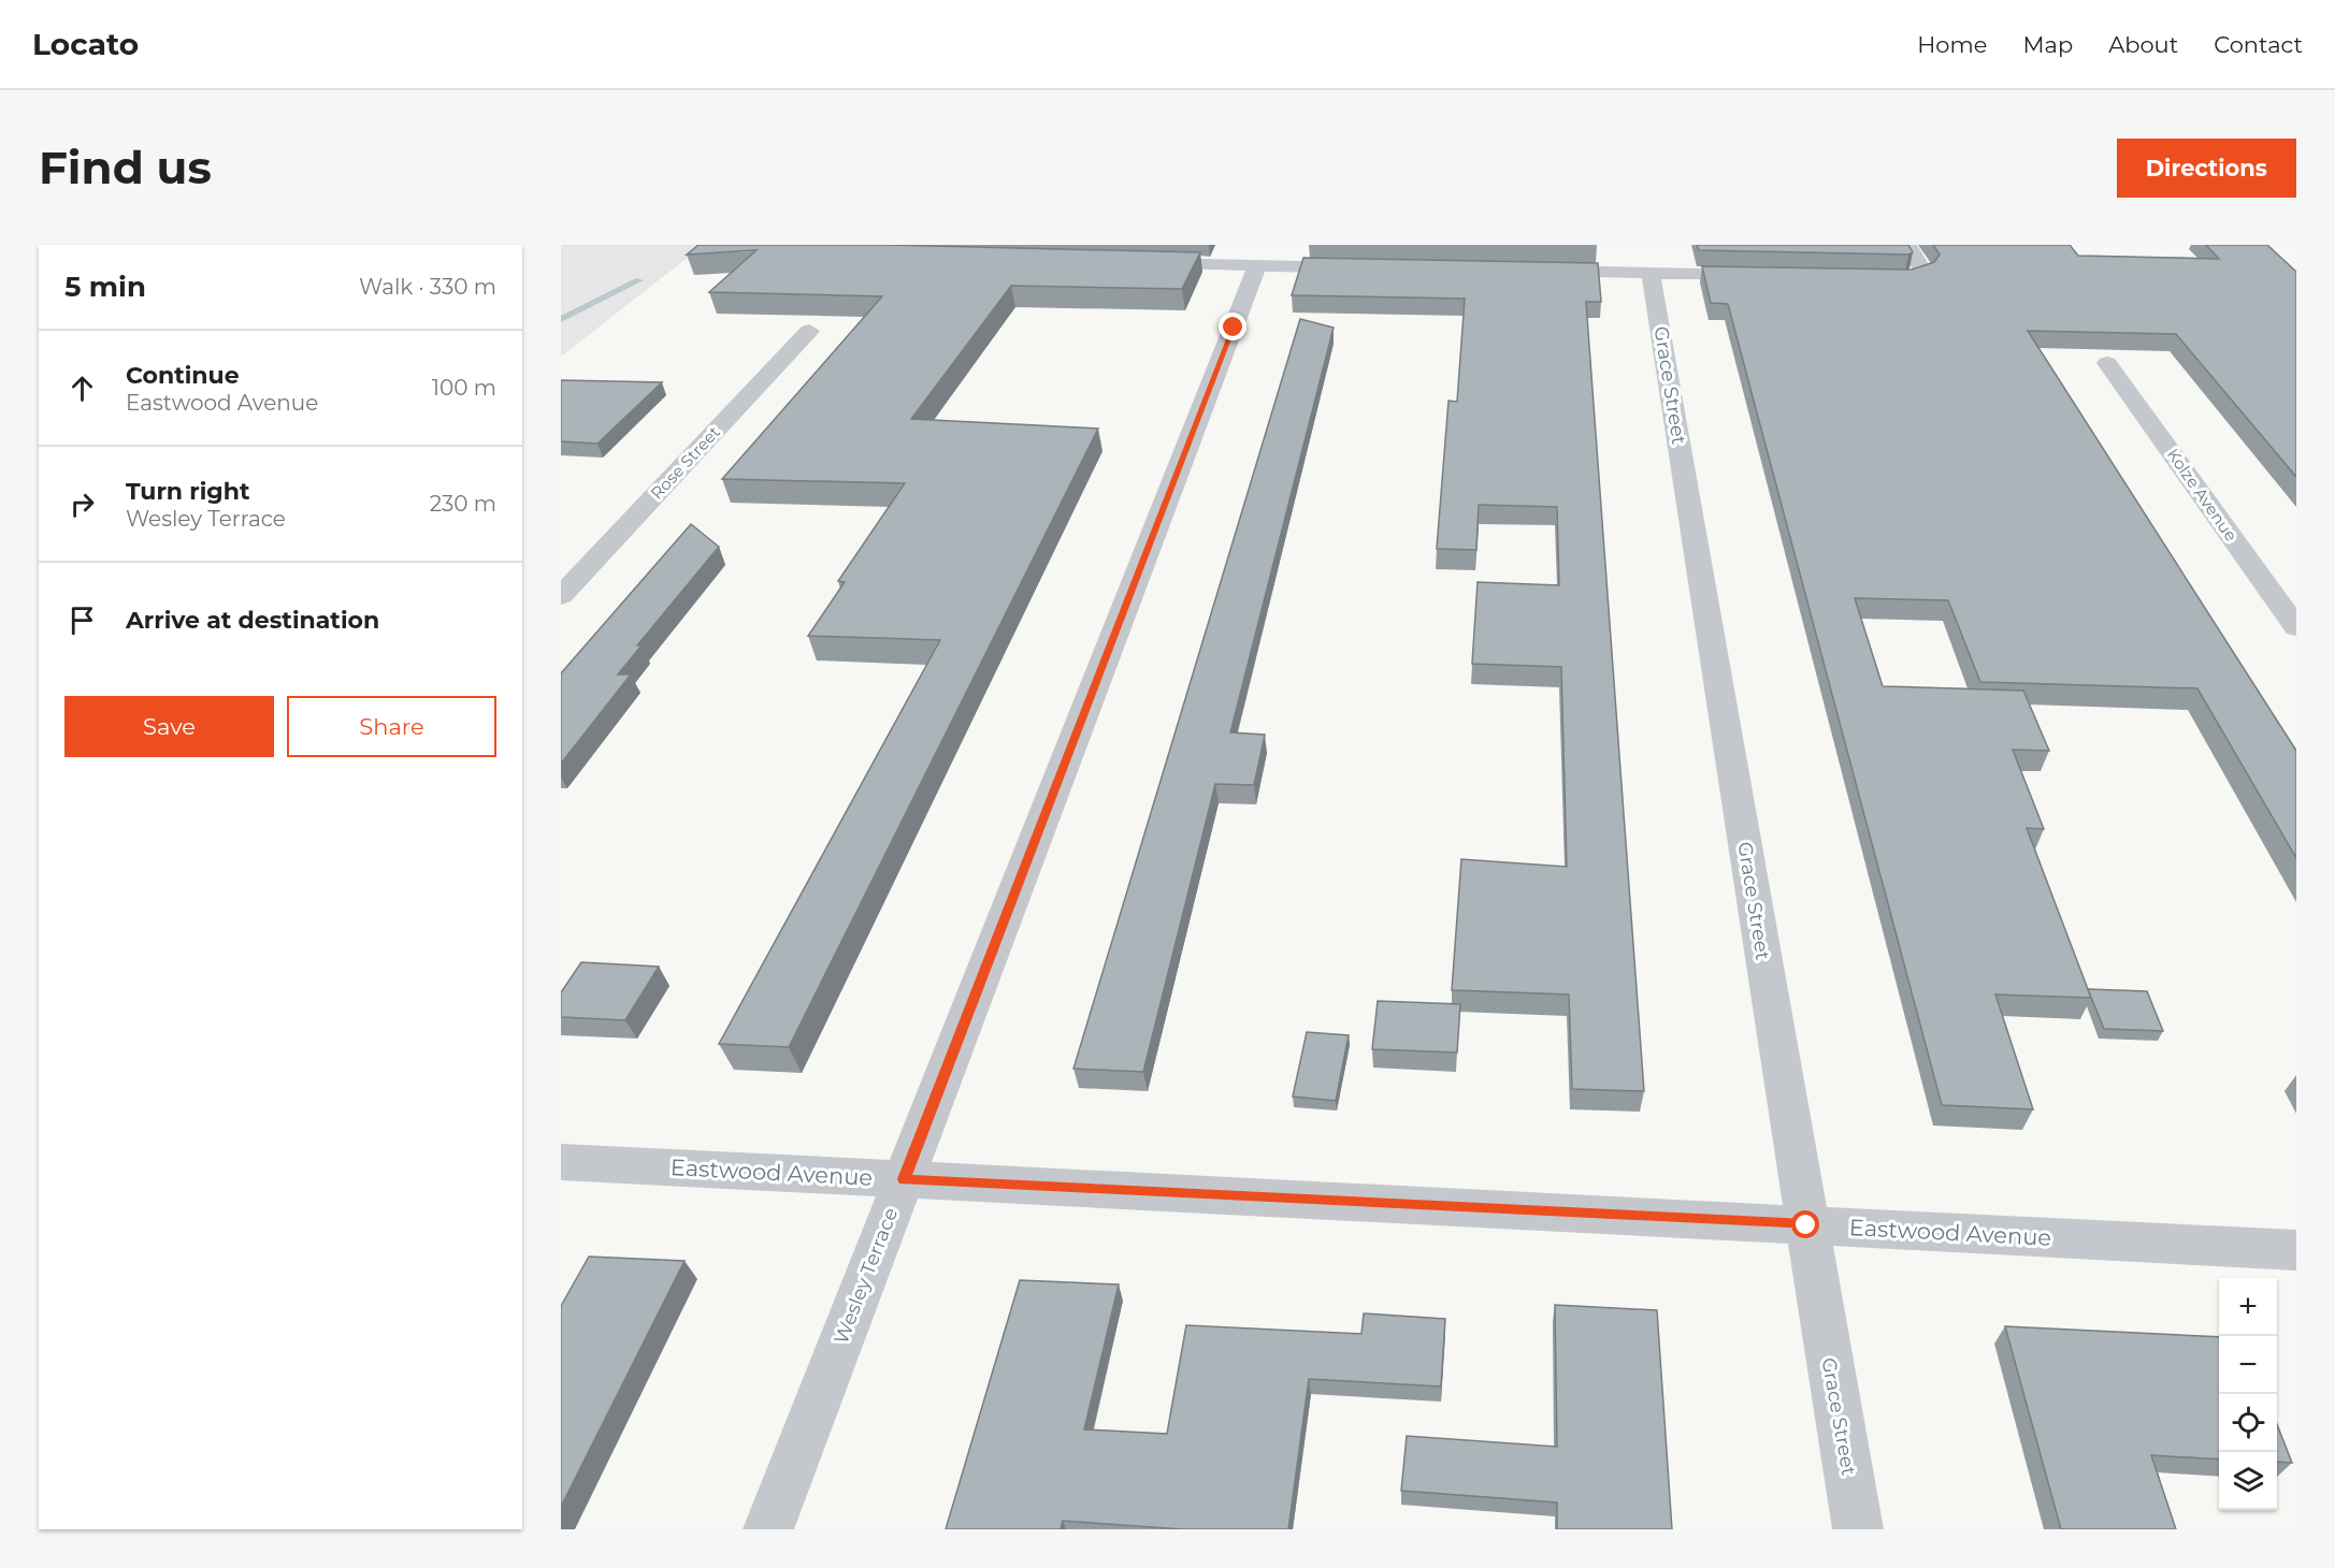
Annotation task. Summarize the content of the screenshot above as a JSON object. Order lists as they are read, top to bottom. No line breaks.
{"streets":{"street":["Grace Street","Rose Street","Kolze Avenue","Eastwood Avenue","Wesley Terrace"]},"crossings":[["Grace Street","Eastwood Avenue"],["Eastwood Avenue","Wesley Terrace"]],"page":{"header":"Locato","nav":["Home","Map","About","Contact"],"buttons":["Directions",["Save","Share"]],"title":"Find us","heading":["5 min","Walk · 330 m"],"list":[["Continue","Eastwood Avenue","100 m"],["Turn right","Wesley Terrace","230 m"],"Arrive at destination"],"map_buttons":["+","−"]}}
